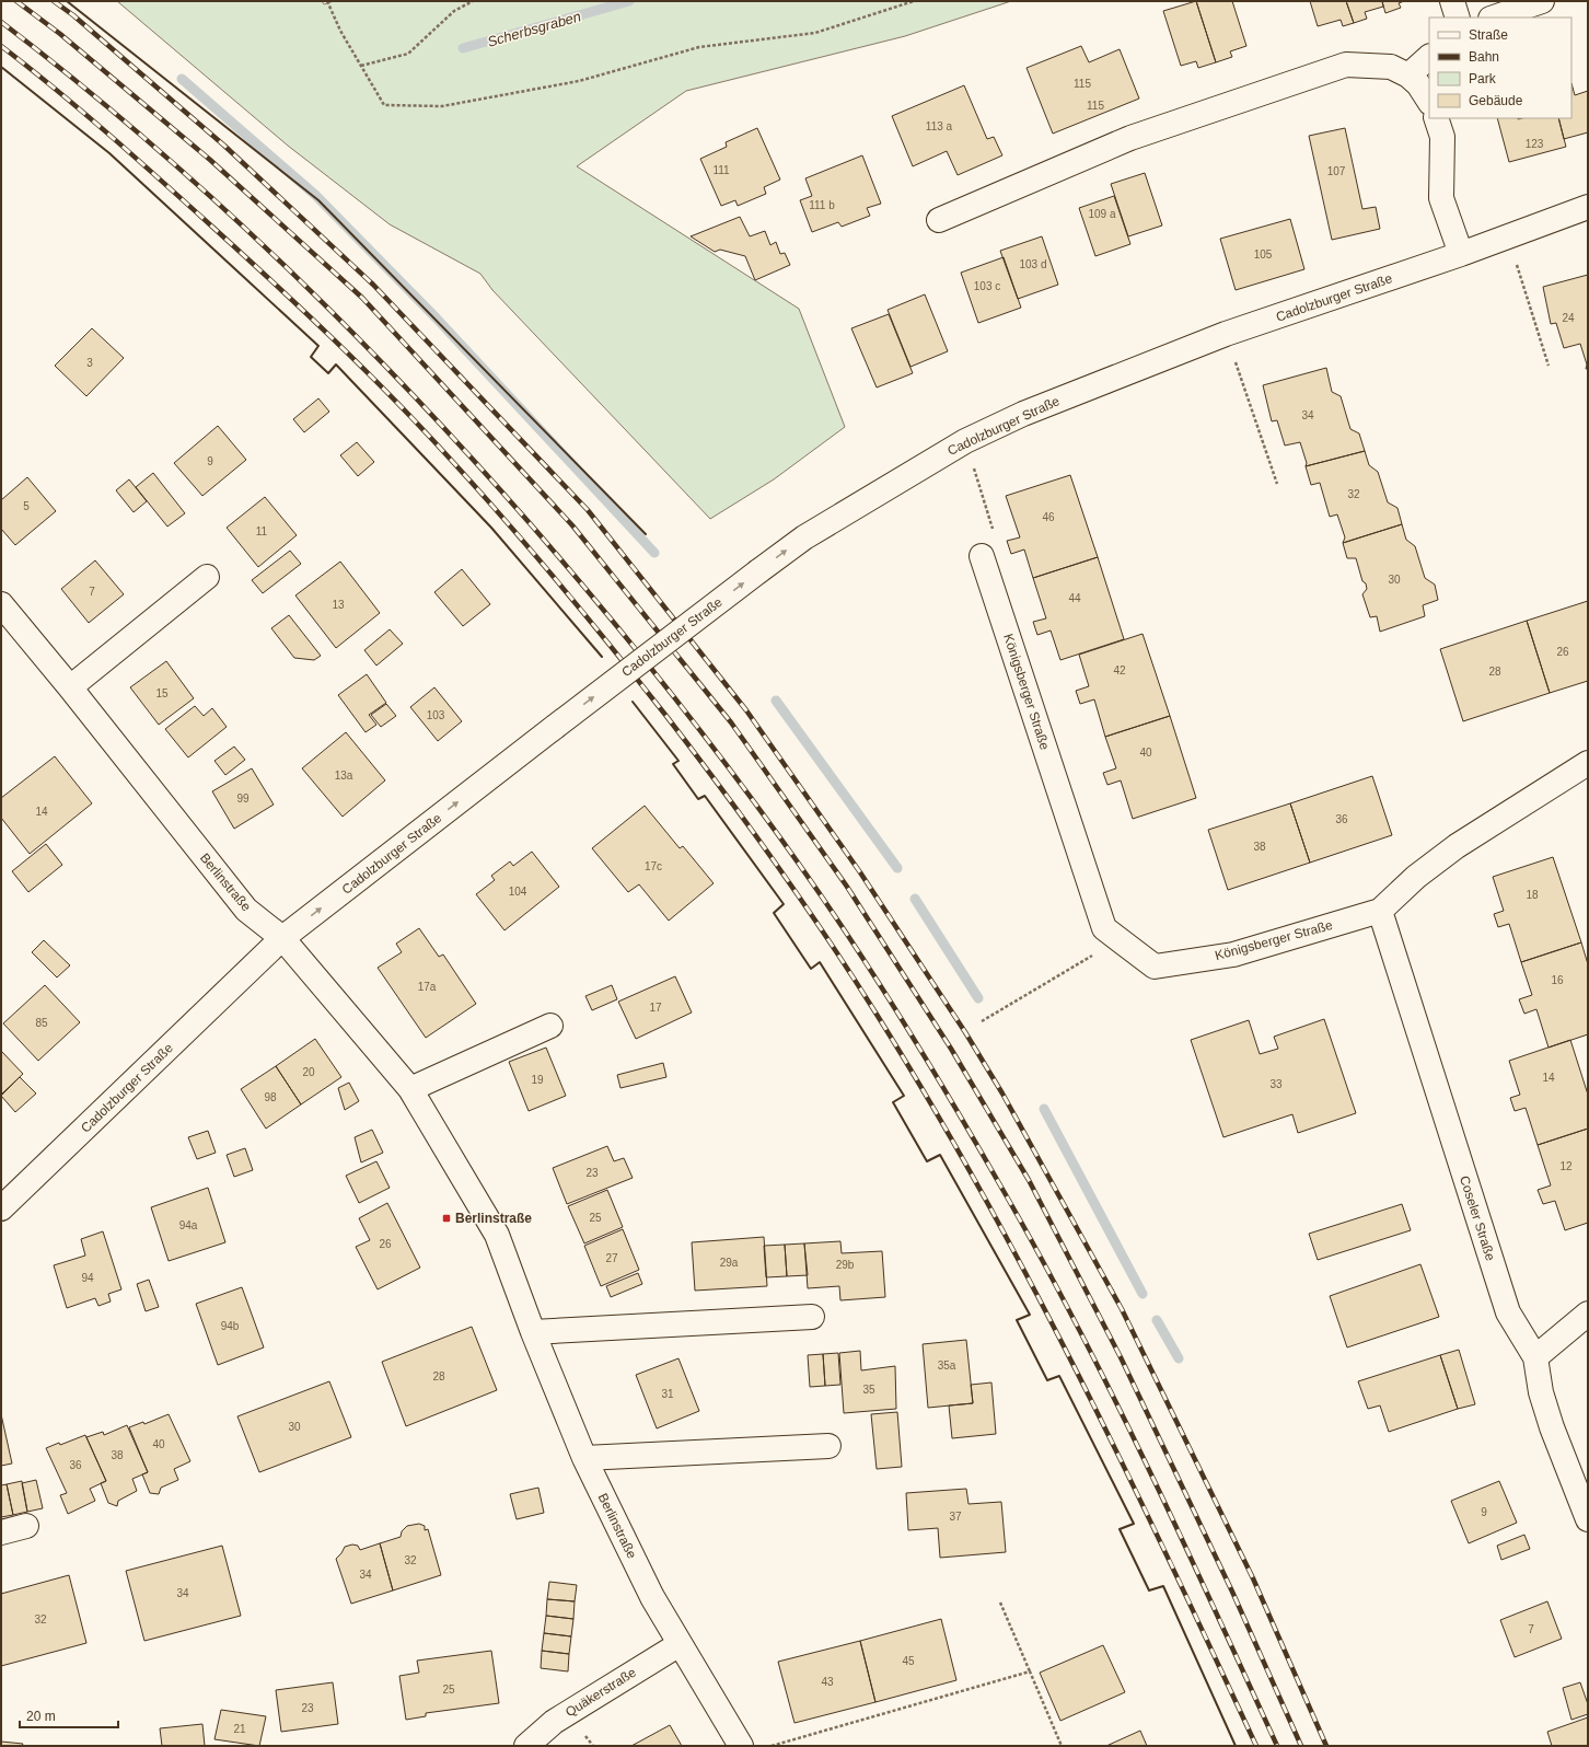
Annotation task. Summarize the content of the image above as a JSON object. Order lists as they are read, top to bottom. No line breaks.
{"streets":{"street":["Cadolzburger Straße","Königsberger Straße","Berlinstraße","Coseler Straße","Quäkerstraße"]},"crossings":[["Cadolzburger Straße","Berlinstraße"],["Königsberger Straße","Coseler Straße"],["Berlinstraße","Quäkerstraße"]],"one_way":["Cadolzburger Straße"],"water":["Scherbsgraben"],"places":{"transit":["Berlinstraße"]},"house_numbers":["115","115","113 a","123","111","107","111 b","109 a","105","103 d","103 c","24","3","34","9","32","5","46","11","30","7","44","13","26","42","28","15","103","40","13a","99","14","36","38","17c","104","18","16","17a","17","85","20","14","19","33","98","12","23","25","94a","26","27","29a","29b","94","94b","35a","28","35","31","30","40","38","36","9","37","32","34","34","32","7","45","43","25","23","21"],"legend":["Straße","Bahn","Park","Gebäude"],"scale_bar":"20 m"}
